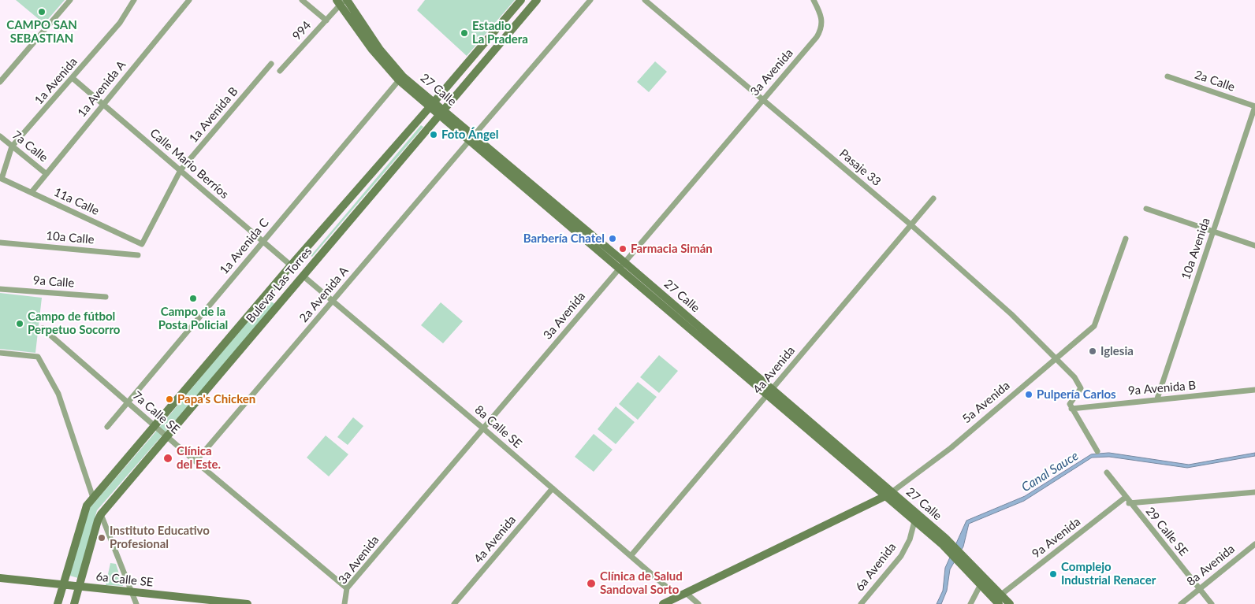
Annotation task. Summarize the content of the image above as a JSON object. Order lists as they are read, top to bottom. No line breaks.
{"streets":{"street":["994","3a Avenida","1a Avenida","2a Calle","1a Avenida A","27 Calle","1a Avenida B","7a Calle","Calle Mario Berríos","Pasaje 33","11a Calle","10a Calle","1a Avenida C","10a Avenida","9a Calle","Bulevar Las Torres","2a Avenida A","4a Avenida","9a Avenida B","5a Avenida","7a Calle SE","8a Calle SE","29 Calle SE","9a Avenida","8a Avenida","6a Avenida","6a Calle SE"]},"crossings":[["994","27 Calle"],["3a Avenida","27 Calle"],["3a Avenida","Pasaje 33"],["3a Avenida","7a Calle SE"],["3a Avenida","8a Calle SE"],["1a Avenida","7a Calle"],["1a Avenida","Calle Mario Berríos"],["1a Avenida","11a Calle"],["2a Calle","10a Avenida"],["1a Avenida A","7a Calle"],["1a Avenida A","Calle Mario Berríos"],["1a Avenida A","11a Calle"],["27 Calle","1a Avenida C"],["27 Calle","Bulevar Las Torres"],["27 Calle","2a Avenida A"],["27 Calle","4a Avenida"],["27 Calle","5a Avenida"],["27 Calle","9a Avenida"],["27 Calle","6a Avenida"],["1a Avenida B","Calle Mario Berríos"],["1a Avenida B","11a Calle"],["Calle Mario Berríos","1a Avenida C"],["Calle Mario Berríos","Bulevar Las Torres"],["Pasaje 33","4a Avenida"],["Pasaje 33","9a Avenida B"],["Pasaje 33","5a Avenida"],["1a Avenida C","7a Calle SE"],["10a Avenida","9a Avenida B"],["Bulevar Las Torres","7a Calle SE"],["Bulevar Las Torres","8a Calle SE"],["Bulevar Las Torres","6a Calle SE"],["2a Avenida A","7a Calle SE"],["2a Avenida A","8a Calle SE"],["4a Avenida","8a Calle SE"],["5a Avenida","8a Calle SE"],["29 Calle SE","9a Avenida"],["29 Calle SE","8a Avenida"]],"water":["Canal Sauce"],"places":["CAMPO SAN SEBASTIAN","Estadio La Pradera","Foto Ángel","Barbería Chatel","Farmacia Simán","Campo de la Posta Policial","Campo de fútbol Perpetuo Socorro","Iglesia","Pulpería Carlos","Papa's Chicken","Clínica del Este.","Instituto Educativo Profesional","Complejo Industrial Renacer","Clínica de Salud Sandoval Sorto"]}
